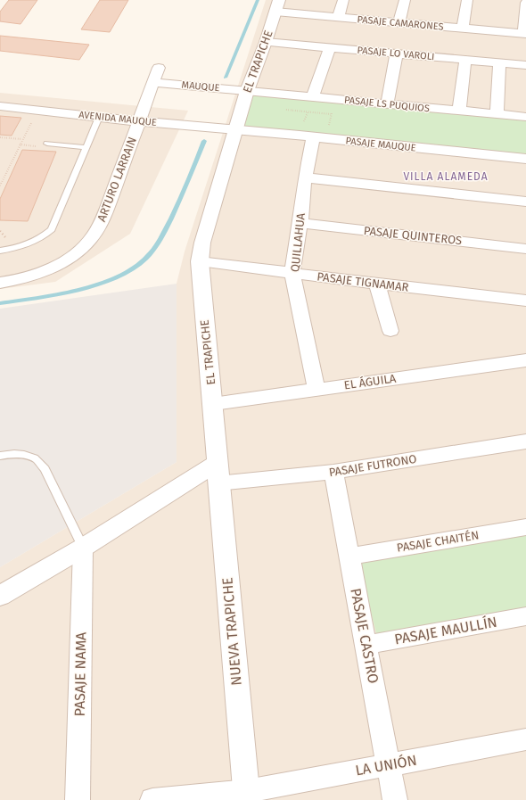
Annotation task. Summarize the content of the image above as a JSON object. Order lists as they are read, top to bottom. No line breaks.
{"streets":{"street":["PASAJE CAMARONES","PASAJE LO VAROLI","EL TRAPICHE","MAUQUE","PASAJE LS PUQUIOS","AVENIDA MAUQUE","PASAJE MAUQUE","ARTURO LARRAIN","PASAJE QUINTEROS","QUILLAHUA","PASAJE TIGNAMAR","EL ÁGUILA","PASAJE FUTRONO","PASAJE CHAITÉN","PASAJE MAULLÍN","NUEVA TRAPICHE","PASAJE CASTRO","PASAJE NAMA","LA UNIÓN"]},"crossings":[["PASAJE CAMARONES","EL TRAPICHE"],["PASAJE LO VAROLI","EL TRAPICHE"],["EL TRAPICHE","MAUQUE"],["EL TRAPICHE","PASAJE LS PUQUIOS"],["EL TRAPICHE","AVENIDA MAUQUE"],["EL TRAPICHE","PASAJE MAUQUE"],["EL TRAPICHE","PASAJE TIGNAMAR"],["EL TRAPICHE","EL ÁGUILA"],["EL TRAPICHE","PASAJE FUTRONO"],["EL TRAPICHE","NUEVA TRAPICHE"],["MAUQUE","PASAJE LS PUQUIOS"],["MAUQUE","ARTURO LARRAIN"],["AVENIDA MAUQUE","PASAJE MAUQUE"],["AVENIDA MAUQUE","ARTURO LARRAIN"],["PASAJE MAUQUE","QUILLAHUA"],["PASAJE QUINTEROS","QUILLAHUA"],["QUILLAHUA","PASAJE TIGNAMAR"],["QUILLAHUA","EL ÁGUILA"],["PASAJE FUTRONO","NUEVA TRAPICHE"],["PASAJE FUTRONO","PASAJE CASTRO"],["PASAJE CHAITÉN","PASAJE CASTRO"],["PASAJE MAULLÍN","PASAJE CASTRO"],["NUEVA TRAPICHE","LA UNIÓN"],["PASAJE CASTRO","LA UNIÓN"]],"districts":["VILLA ALAMEDA"]}
